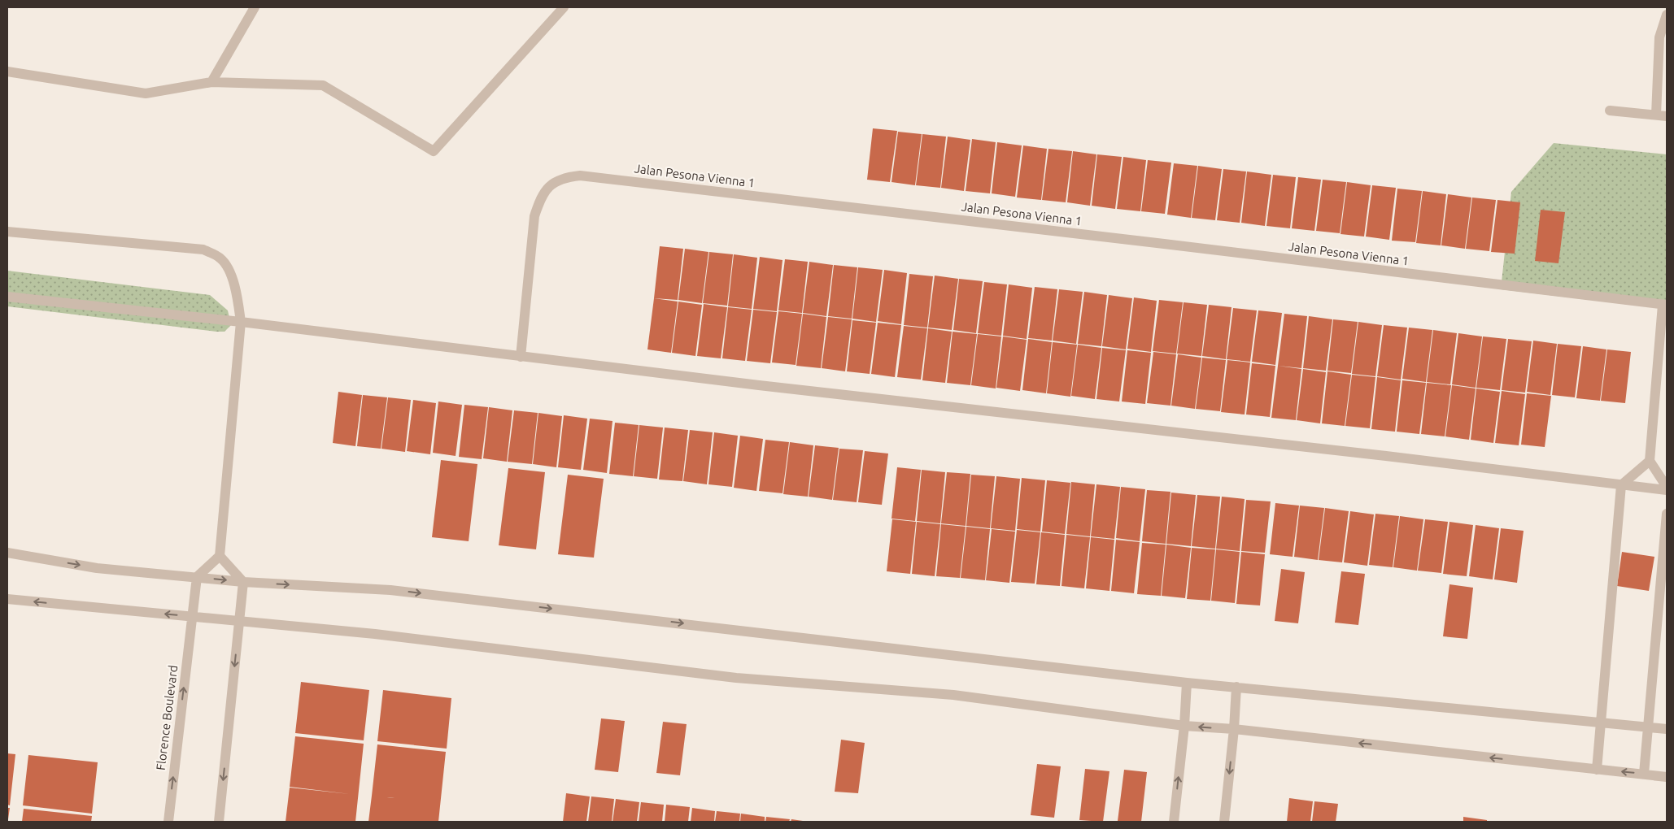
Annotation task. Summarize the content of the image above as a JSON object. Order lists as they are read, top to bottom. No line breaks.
{"streets":{"street":["Jalan Pesona Vienna 1","Florence Boulevard"]}}
